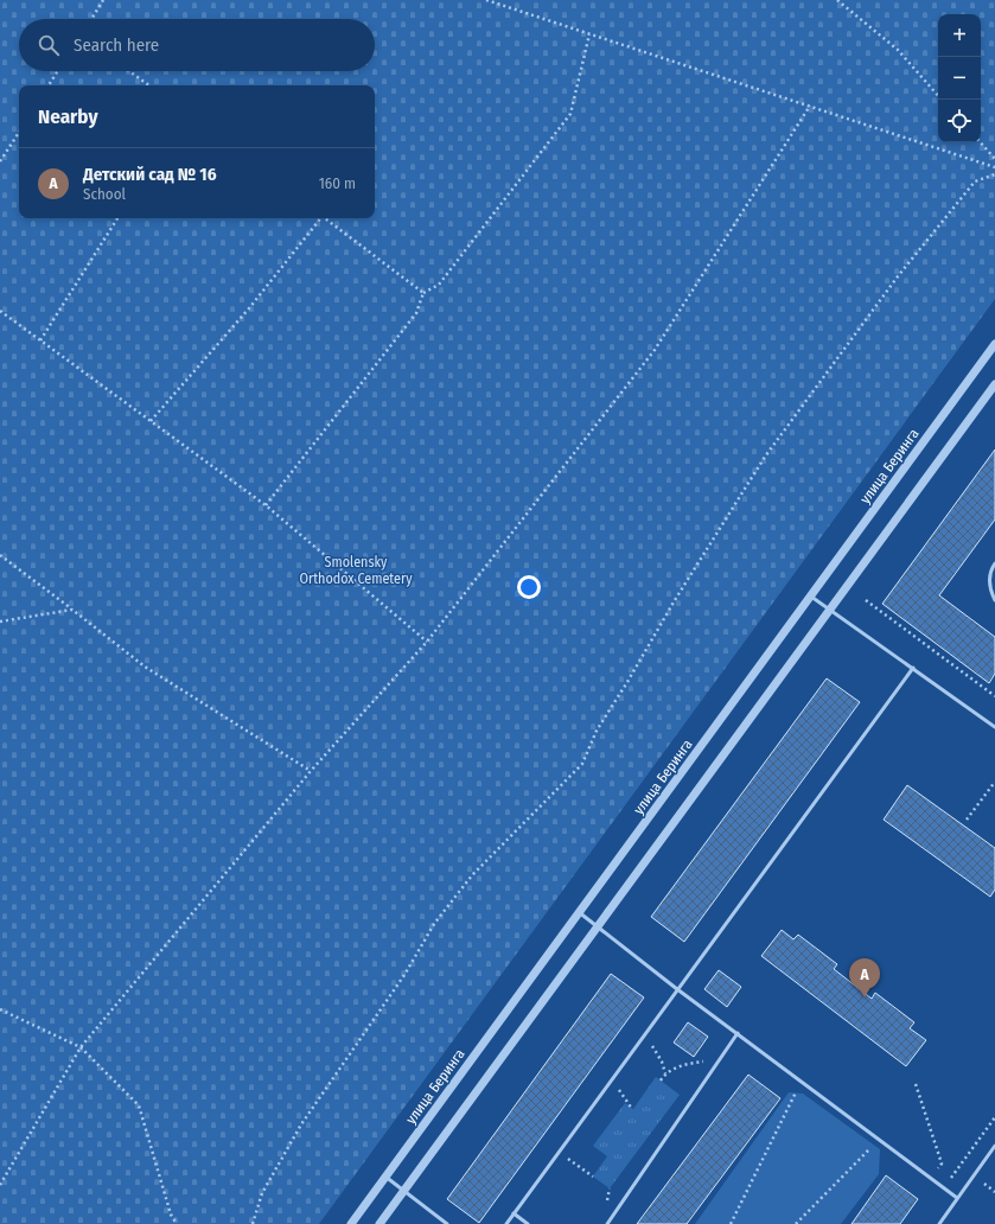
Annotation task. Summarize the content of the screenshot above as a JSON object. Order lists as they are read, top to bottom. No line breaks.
{"streets":{"street":["улица Беринга"]},"parks":["Smolensky Orthodox Cemetery"],"page":{"map_buttons":["+","−"],"search":"Search here","heading":"Nearby","list":[{"mark":"A","name":"Детский сад № 16","note":"School","value":"160 m"}],"pins":"A"}}
